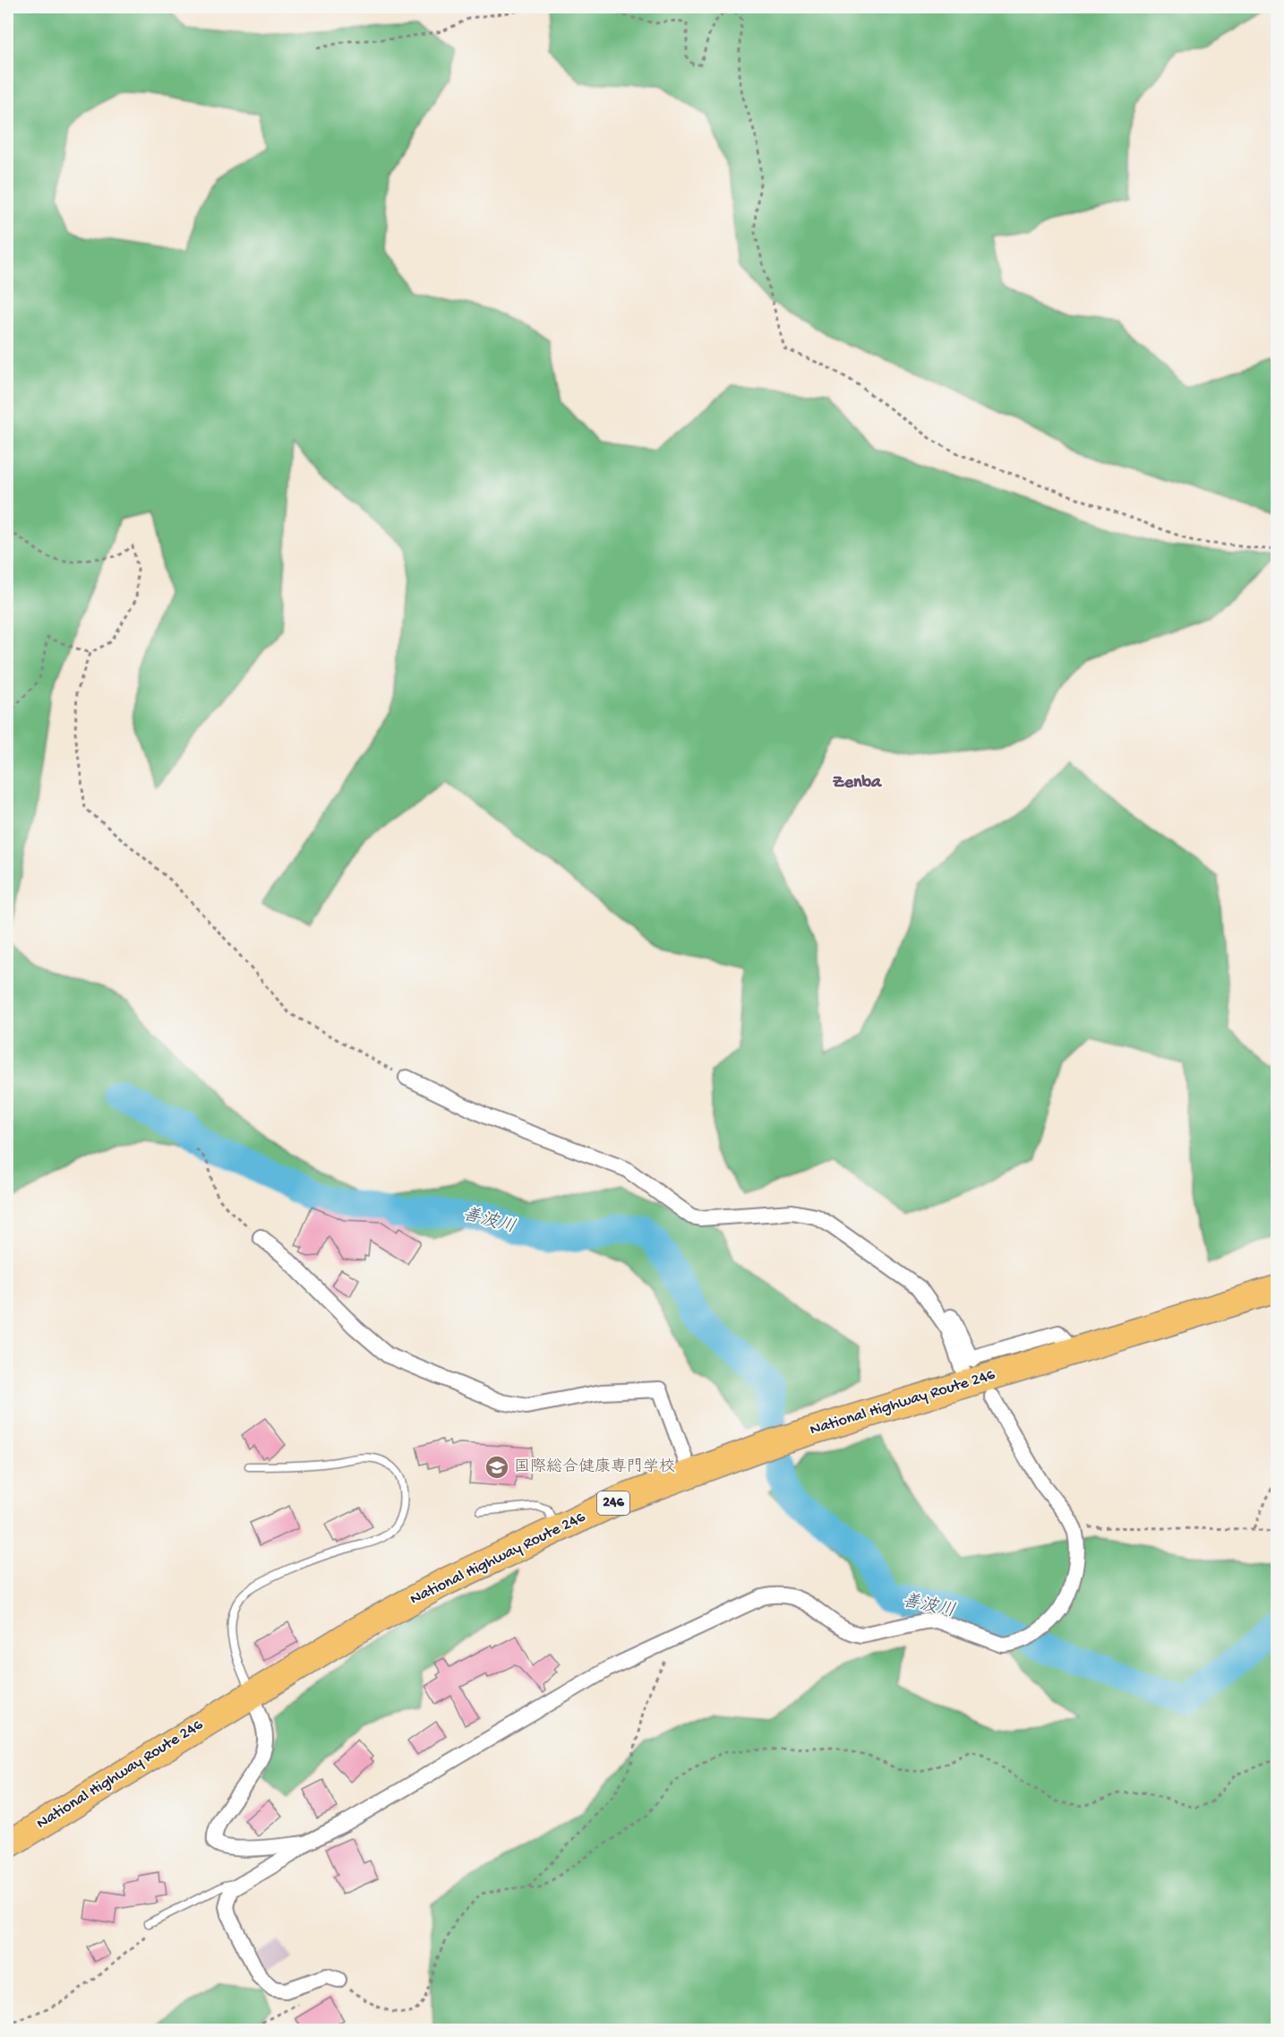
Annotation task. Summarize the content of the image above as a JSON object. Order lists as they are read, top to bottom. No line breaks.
{"streets":{"highway":["National Highway Route 246","246"]},"districts":["Zenba"],"water":["善波川"],"places":{"school or university":["国際総合健康専門学校"]}}
